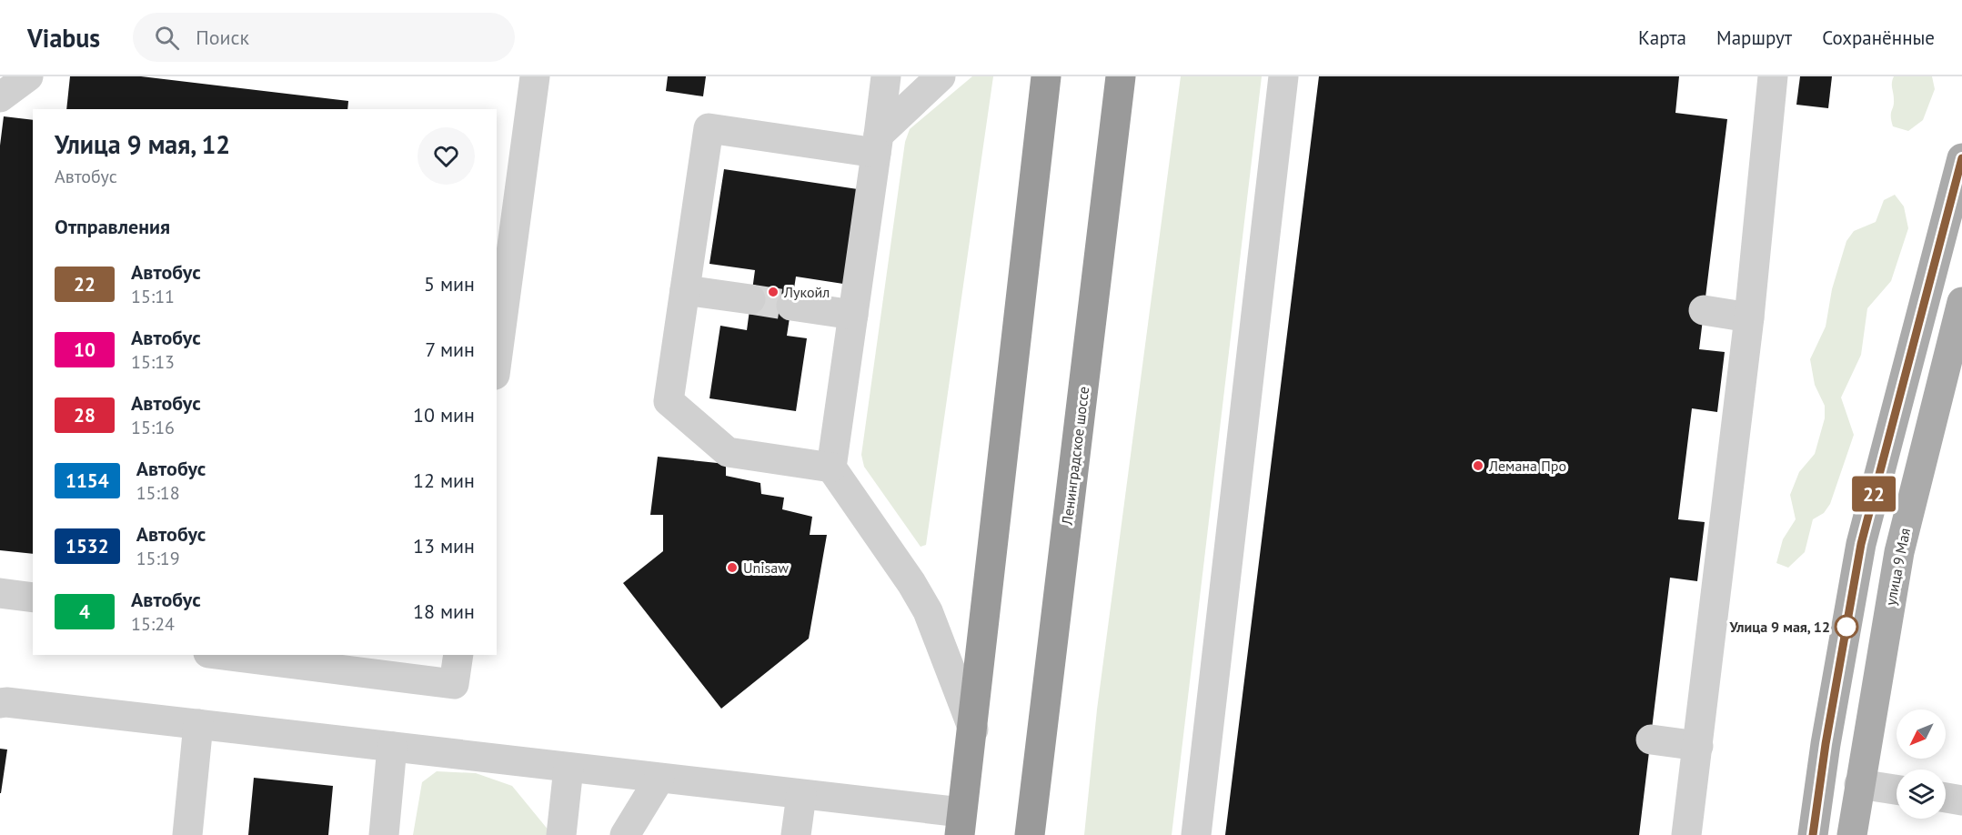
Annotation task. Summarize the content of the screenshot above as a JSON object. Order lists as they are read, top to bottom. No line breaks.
{"streets":{"highway":["Ленинградское шоссе"],"main road":["улица 9 Мая"]},"places":["Лукойл","Лемана Про","Unisaw","Улица 9 мая, 12"],"lines":["bus line 22"],"north":"bottom left","page":{"header":"Viabus","search":"Поиск","nav":["Карта","Маршрут","Сохранённые"],"on_map":"22","heading":[["Улица 9 мая, 12","Автобус"],"Отправления"],"list":[{"mark":"22","name":"Автобус","note":"15:11","value":"5 мин"},{"mark":"10","name":"Автобус","note":"15:13","value":"7 мин"},{"mark":"28","name":"Автобус","note":"15:16","value":"10 мин"},{"mark":"1154","name":"Автобус","note":"15:18","value":"12 мин"},{"mark":"1532","name":"Автобус","note":"15:19","value":"13 мин"},{"mark":"4","name":"Автобус","note":"15:24","value":"18 мин"}]}}
